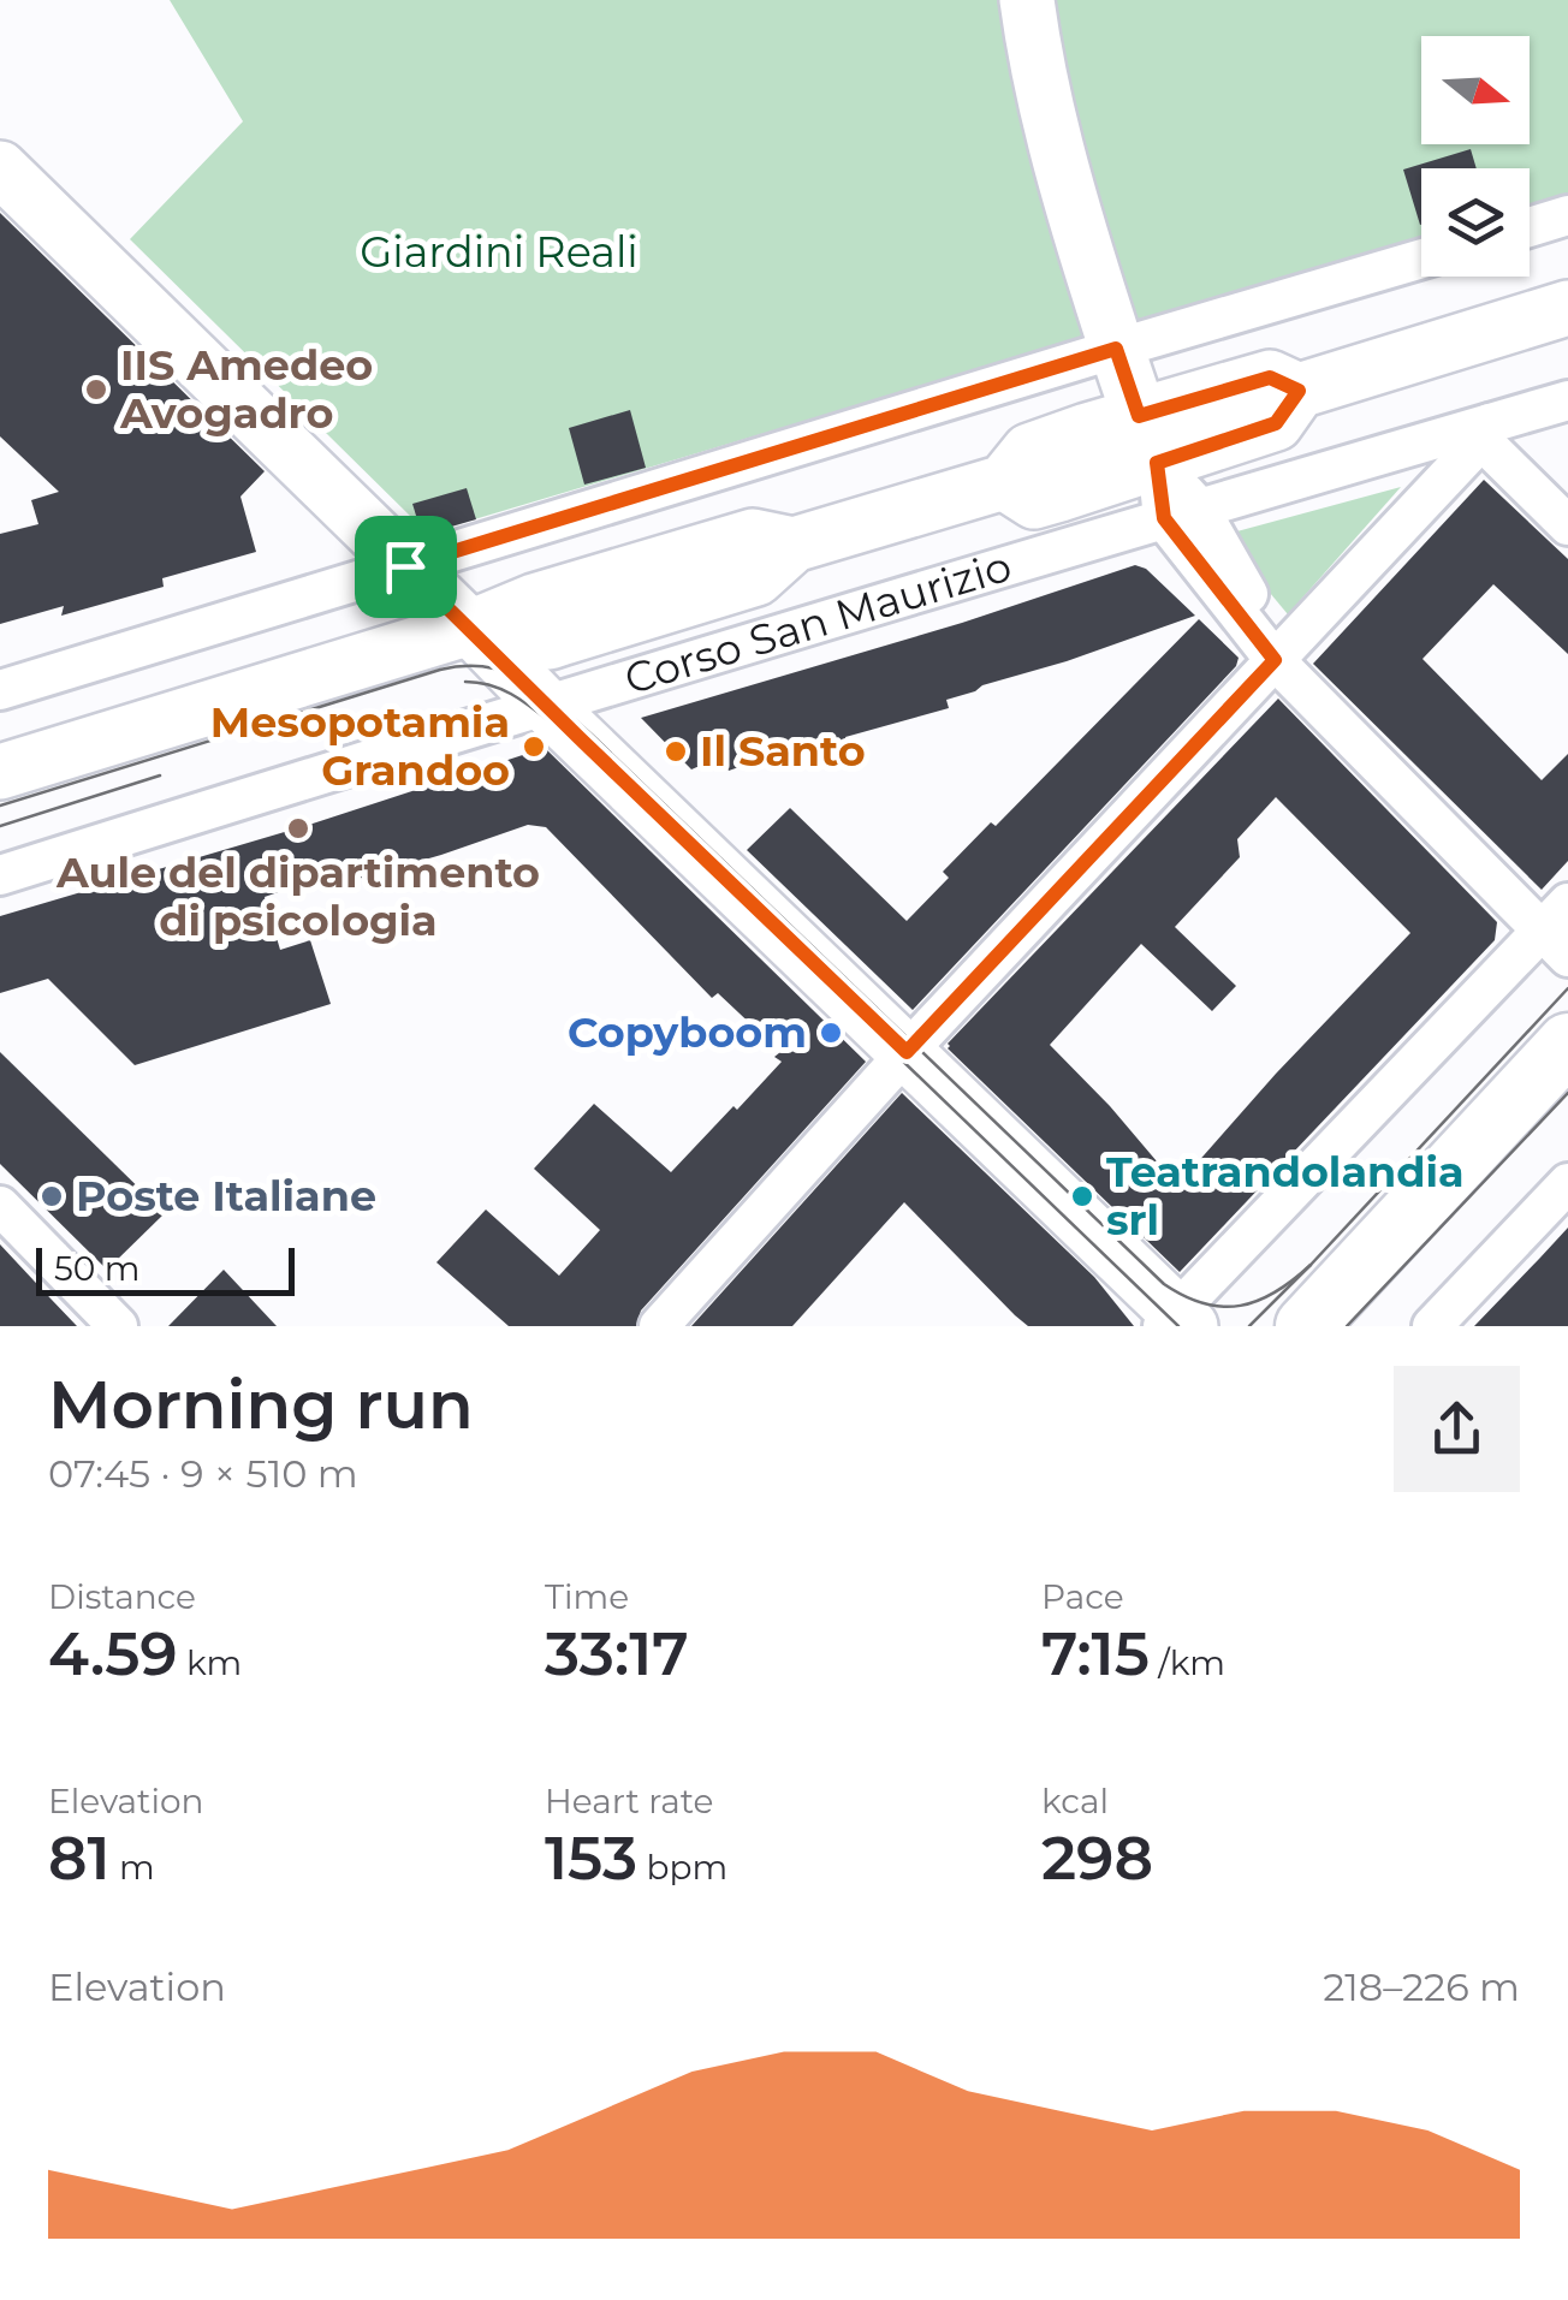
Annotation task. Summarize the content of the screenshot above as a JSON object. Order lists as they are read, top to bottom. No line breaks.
{"streets":{"street":["Corso San Maurizio"]},"parks":["Giardini Reali"],"places":["IIS Amedeo Avogadro","Mesopotamia Grandoo","Il Santo","Aule del dipartimento di psicologia","Copyboom","Poste Italiane","Teatrandolandia srl"],"scale_bar":"50 m","north":"right","page":{"scale":"50 m","heading":["Morning run","07:45 · 9 × 510 m"],"stats":[["Distance","4.59 km"],["Time","33:17"],["Pace","7:15 /km"],["Elevation","81 m"],["Heart rate","153 bpm"],["kcal","298"]],"chart":["Elevation","218–226 m"]}}
